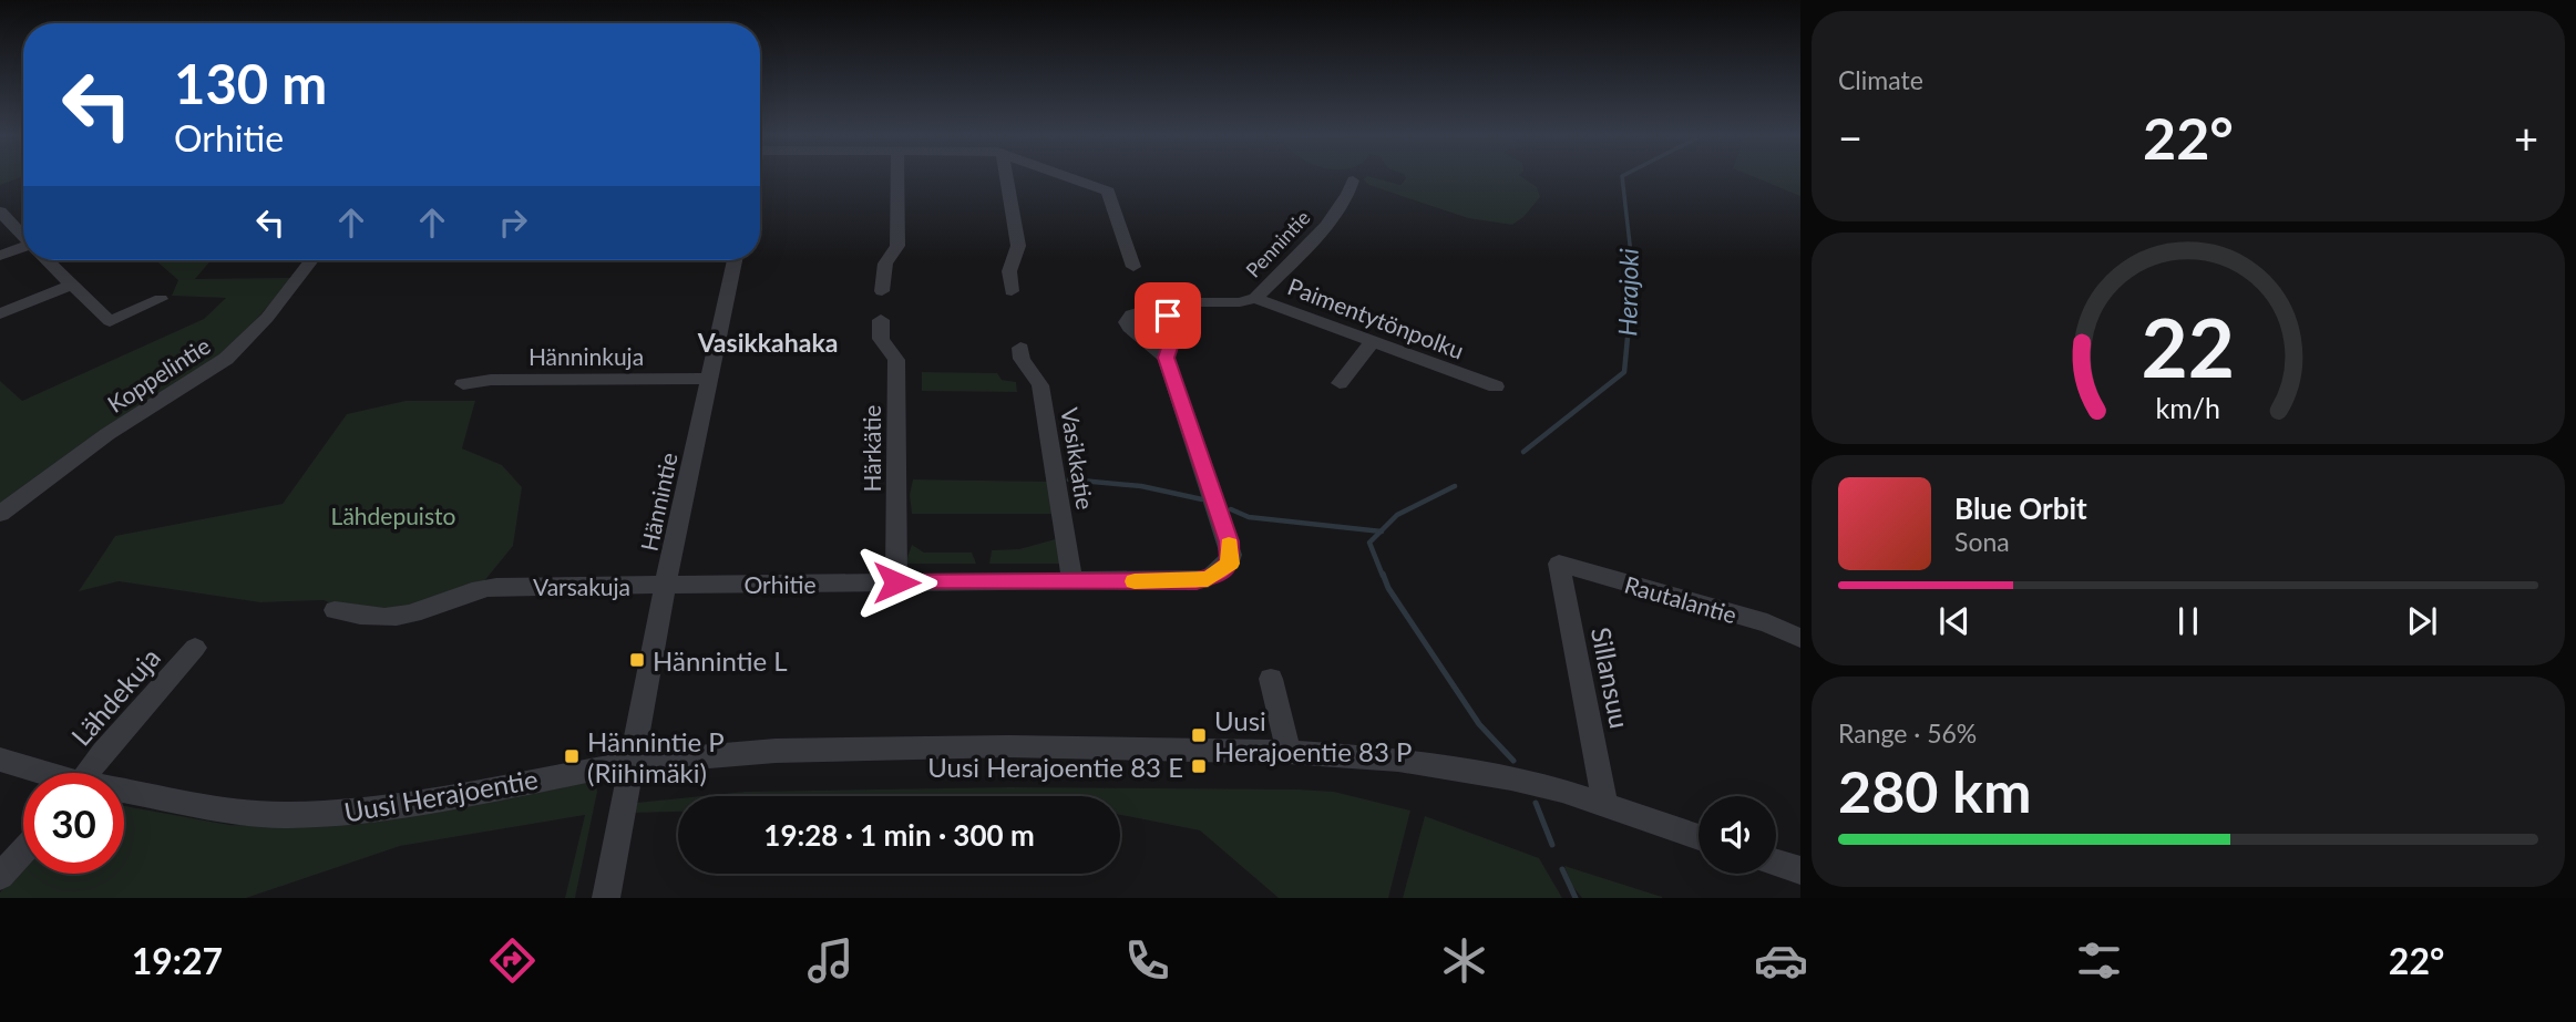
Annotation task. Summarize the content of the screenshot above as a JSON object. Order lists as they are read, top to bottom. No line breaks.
{"streets":{"street":["Pennintie","Paimentytönpolku","Hänninkuja","Koppelintie","Härkätie","Vasikkatie","Hännintie","Orhitie","Varsakuja","Rautalantie","Sillansuu","Lähdekuja","Uusi Herajoentie"]},"crossings":[["Pennintie","Paimentytönpolku"],["Paimentytönpolku","Orhitie"],["Hänninkuja","Hännintie"],["Härkätie","Orhitie"],["Vasikkatie","Orhitie"],["Hännintie","Orhitie"],["Hännintie","Varsakuja"],["Hännintie","Uusi Herajoentie"],["Orhitie","Varsakuja"],["Rautalantie","Sillansuu"],["Sillansuu","Uusi Herajoentie"]],"districts":["Vasikkahaka"],"water":["Herajoki"],"parks":["Lähdepuisto"],"places":{"transit":["Hännintie L","Uusi Herajoentie 83 P","Hännintie P (Riihimäki)","Uusi Herajoentie 83 E"]},"page":{"tile":["Climate",["Range · 56%","280 km"]],"turn":["130 m","Orhitie"],"heat":["−","22°","+"],"song":["Blue Orbit","Sona"],"limit":"30","trip":"19:28 · 1 min · 300 m","tabs":["19:27","22°"],"gauge":["22","km/h"]}}
